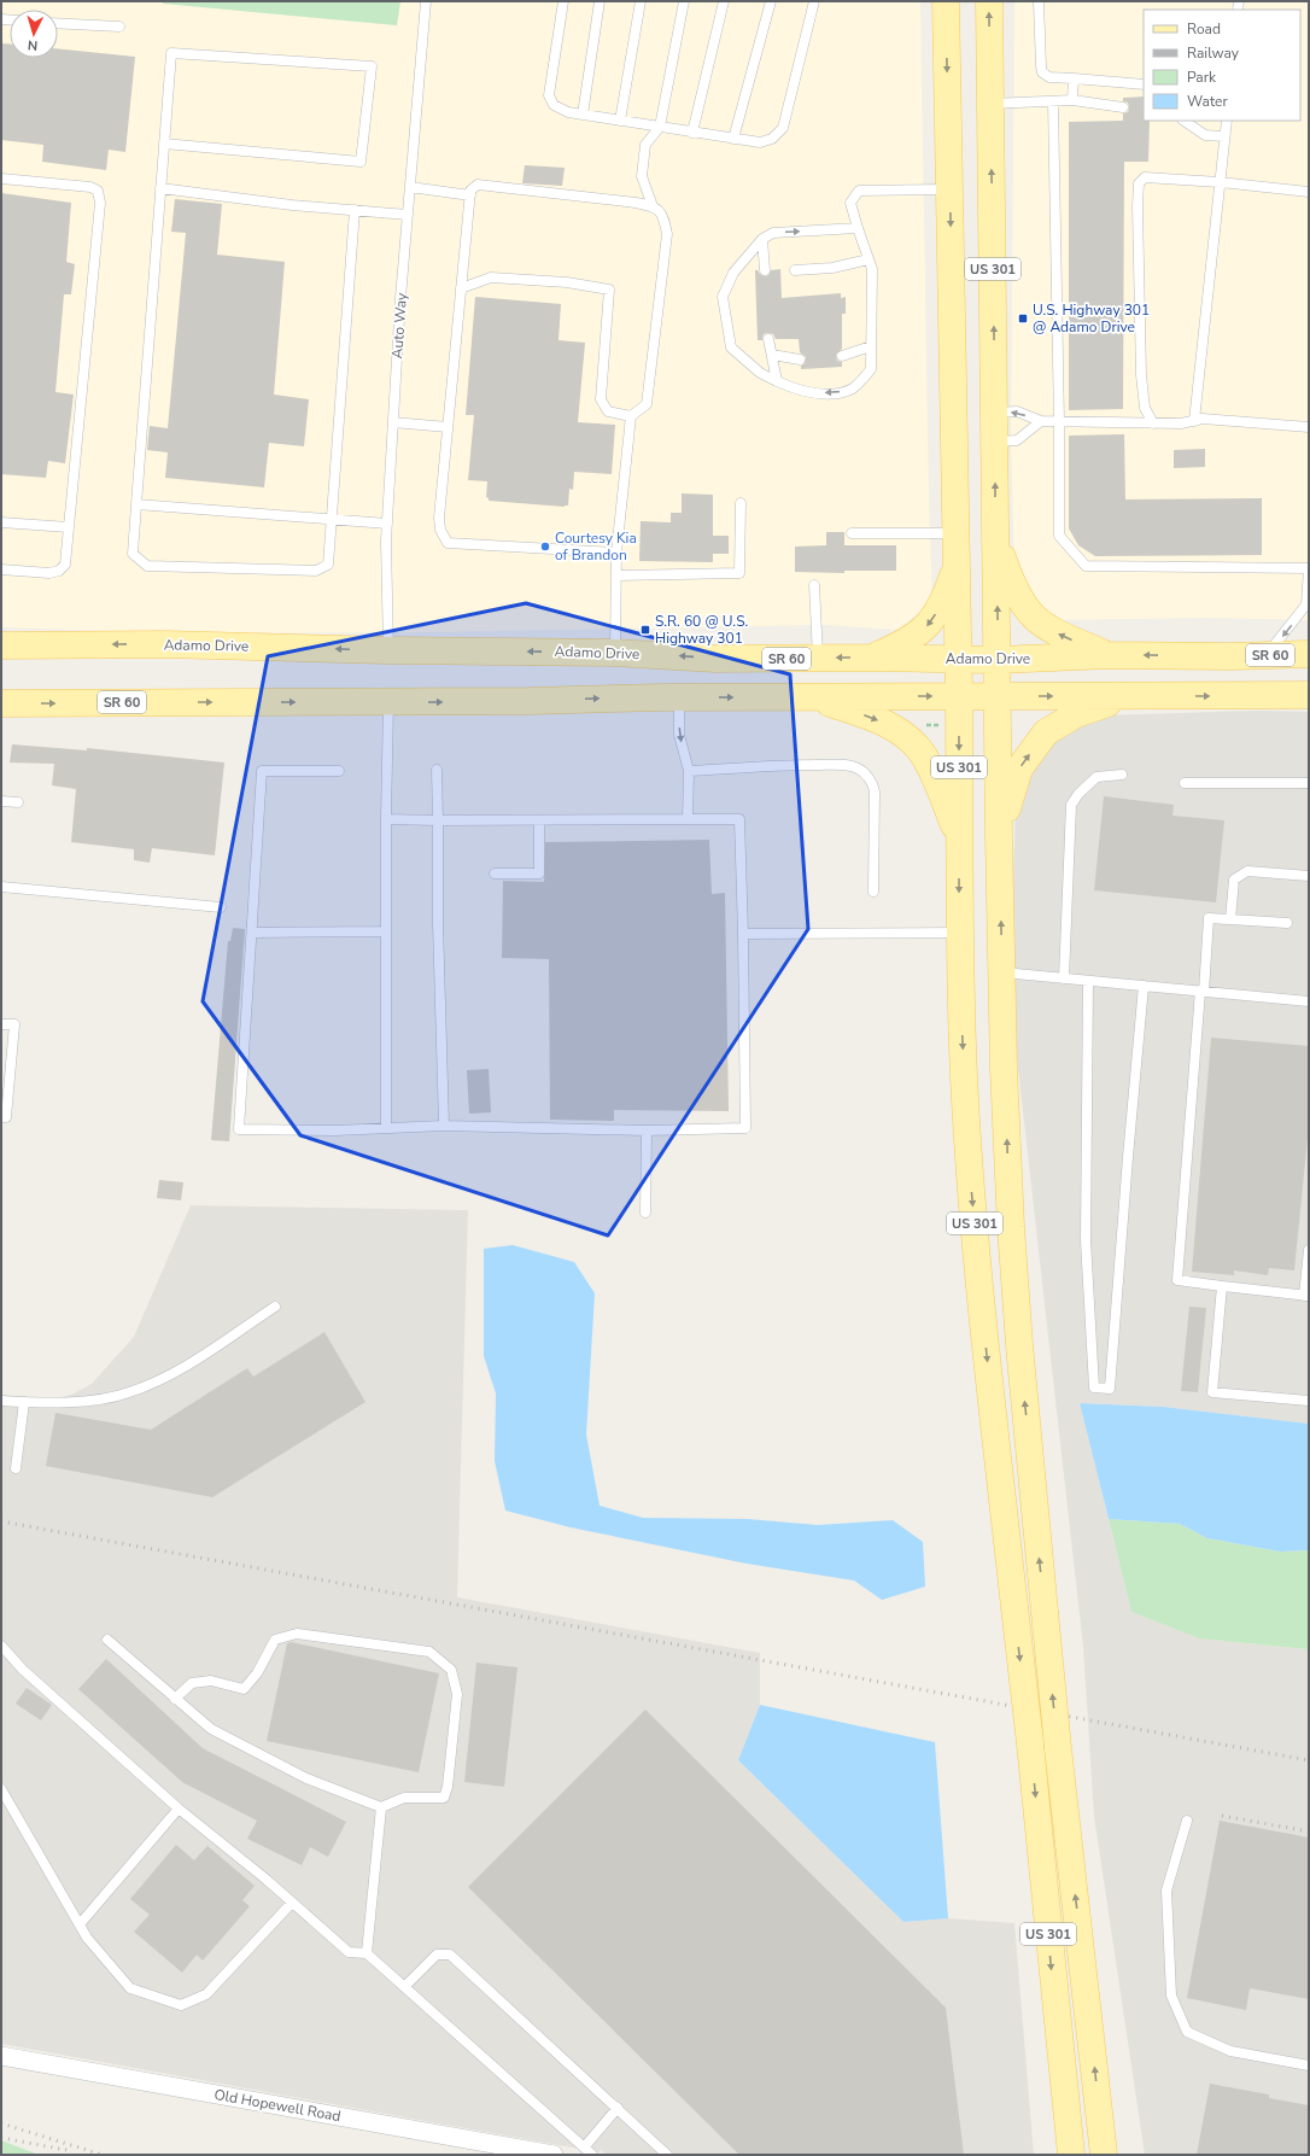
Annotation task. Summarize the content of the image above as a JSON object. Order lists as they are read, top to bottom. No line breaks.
{"streets":{"main road":["US 301","Adamo Drive","SR 60"],"street":["Old Hopewell Road"],"lane":["Auto Way"]},"crossings":[["US 301","Adamo Drive"],["US 301","SR 60"],["Auto Way","Adamo Drive"]],"places":{"transit":["U.S. Highway 301 @ Adamo Drive","S.R. 60 @ U.S. Highway 301"],"other":["Courtesy Kia of Brandon"]},"legend":["Road","Railway","Park","Water"],"north":"bottom"}
